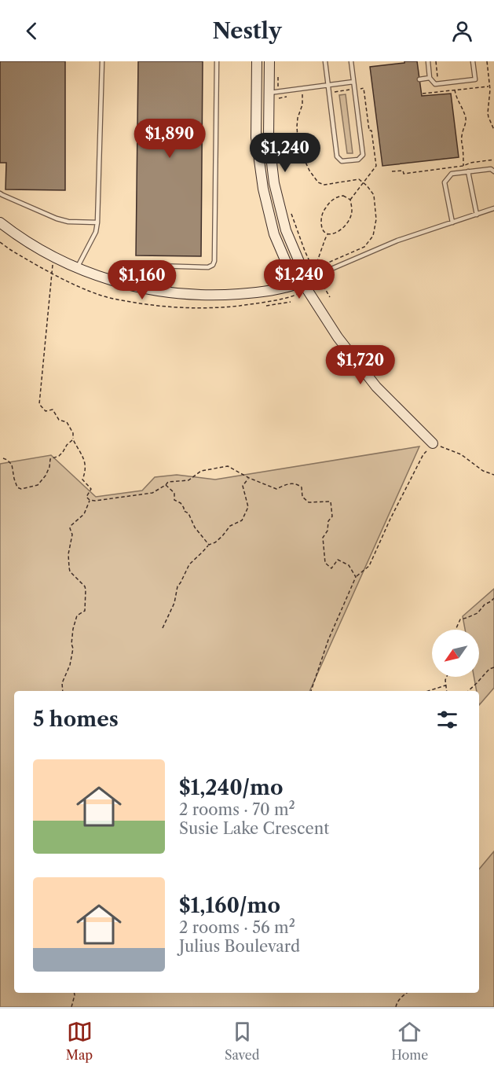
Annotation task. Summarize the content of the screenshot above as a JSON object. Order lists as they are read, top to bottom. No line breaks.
{"north":"bottom left","page":{"header":"Nestly","price":["$1,890","$1,240","$1,240","$1,160","$1,720"],"heading":"5 homes","list":[{"name":"$1,240/mo","note":"2 rooms · 70 m² · Susie Lake Crescent"},{"name":"$1,160/mo","note":"2 rooms · 56 m² · Julius Boulevard"}],"tabs":["Map","Saved","Home"]}}
